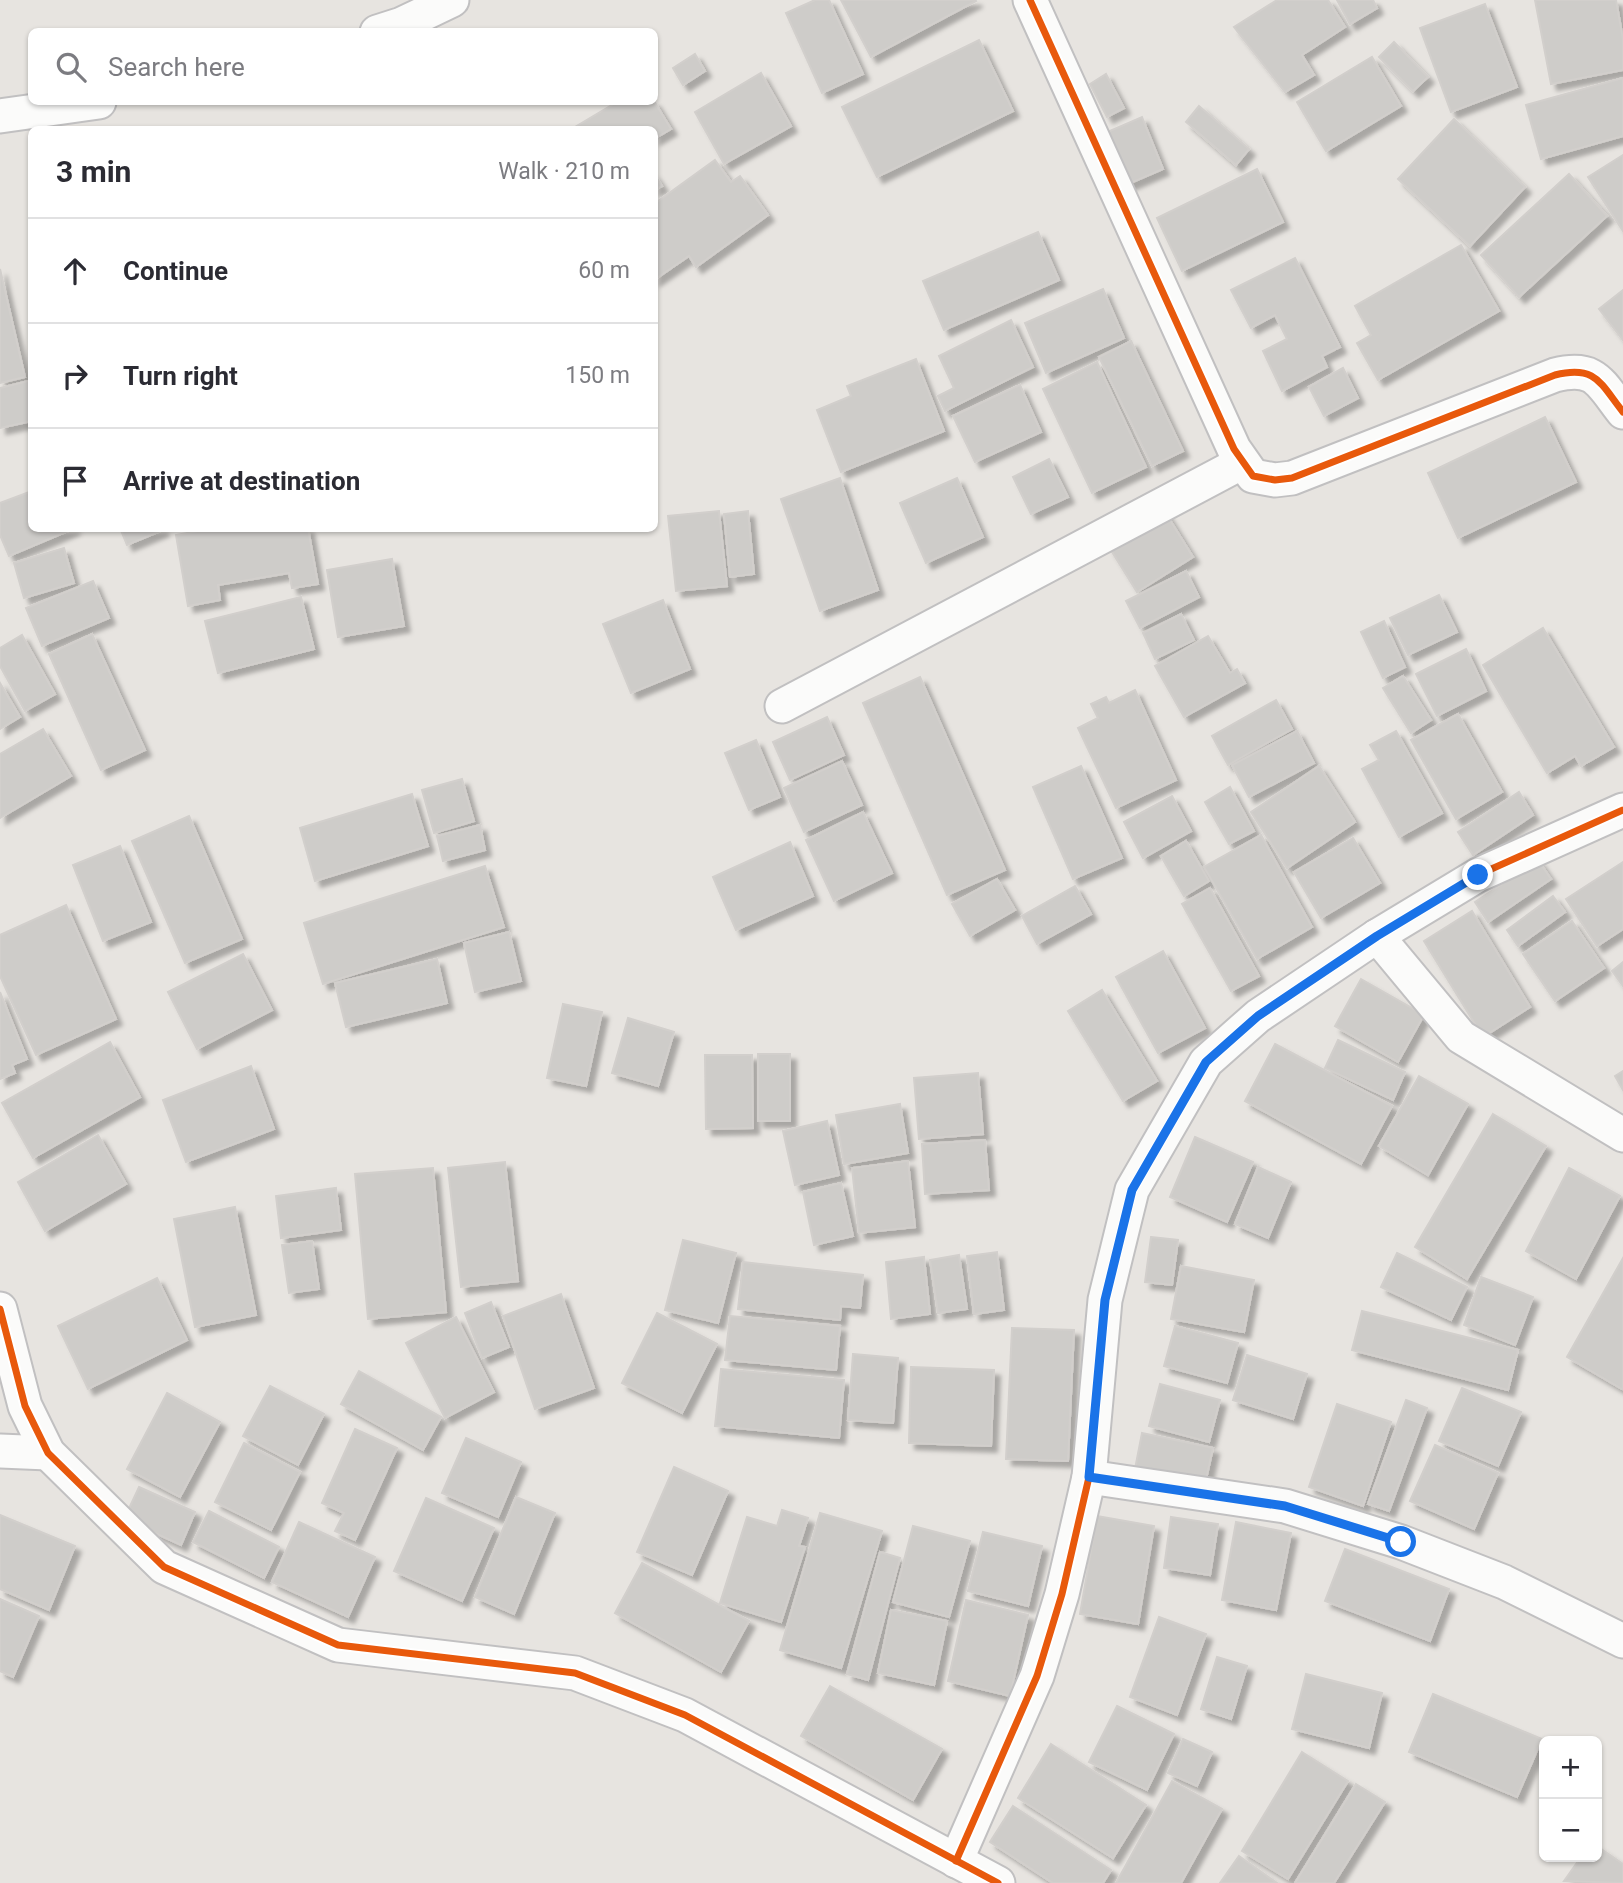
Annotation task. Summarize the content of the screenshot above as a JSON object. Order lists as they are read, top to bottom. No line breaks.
{"page":{"search":"Search here","heading":["3 min","Walk · 210 m"],"list":[["Continue","60 m"],["Turn right","150 m"],"Arrive at destination"],"map_buttons":["+","−"]}}
